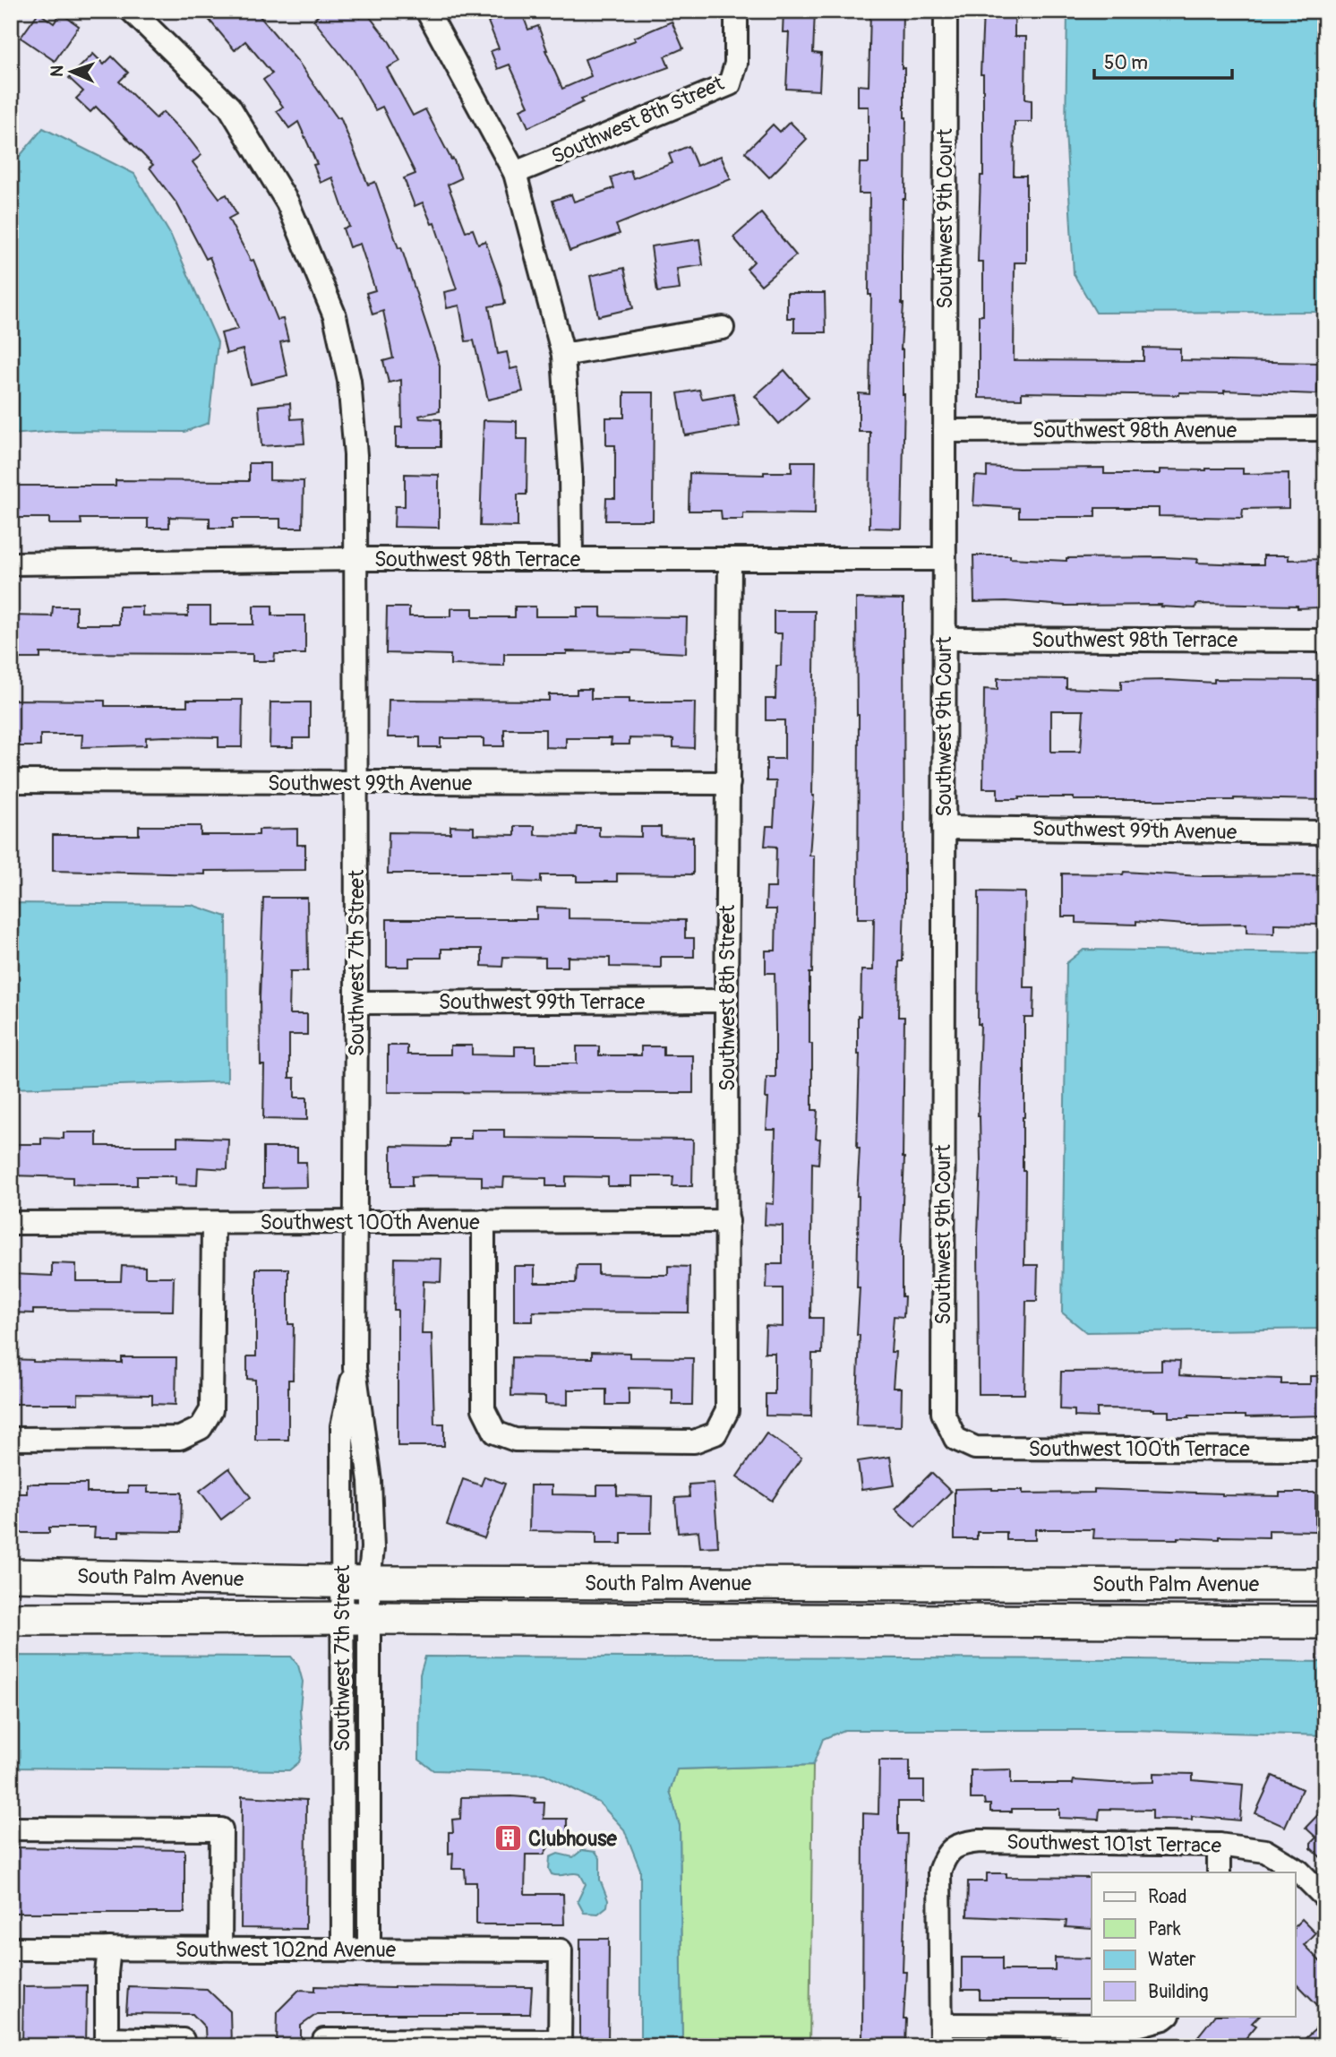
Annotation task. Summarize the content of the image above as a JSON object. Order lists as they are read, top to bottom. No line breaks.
{"streets":{"main road":["South Palm Avenue"],"street":["Southwest 8th Street","Southwest 9th Court","Southwest 98th Avenue","Southwest 98th Terrace","Southwest 99th Avenue","Southwest 7th Street","Southwest 99th Terrace","Southwest 100th Avenue","Southwest 100th Terrace","Southwest 101st Terrace","Southwest 102nd Avenue"]},"crossings":[["Southwest 8th Street","Southwest 98th Terrace"],["Southwest 8th Street","Southwest 99th Avenue"],["Southwest 8th Street","Southwest 99th Terrace"],["Southwest 8th Street","Southwest 100th Avenue"],["Southwest 9th Court","Southwest 98th Avenue"],["Southwest 9th Court","Southwest 98th Terrace"],["Southwest 9th Court","Southwest 99th Avenue"],["Southwest 9th Court","Southwest 100th Terrace"],["Southwest 98th Terrace","Southwest 7th Street"],["Southwest 99th Avenue","Southwest 7th Street"],["Southwest 7th Street","Southwest 99th Terrace"],["Southwest 7th Street","Southwest 100th Avenue"],["Southwest 7th Street","South Palm Avenue"],["Southwest 7th Street","Southwest 102nd Avenue"]],"places":{"building":["Clubhouse"]},"legend":["Road","Park","Water","Building"],"scale_bar":"50 m","north":"left"}
